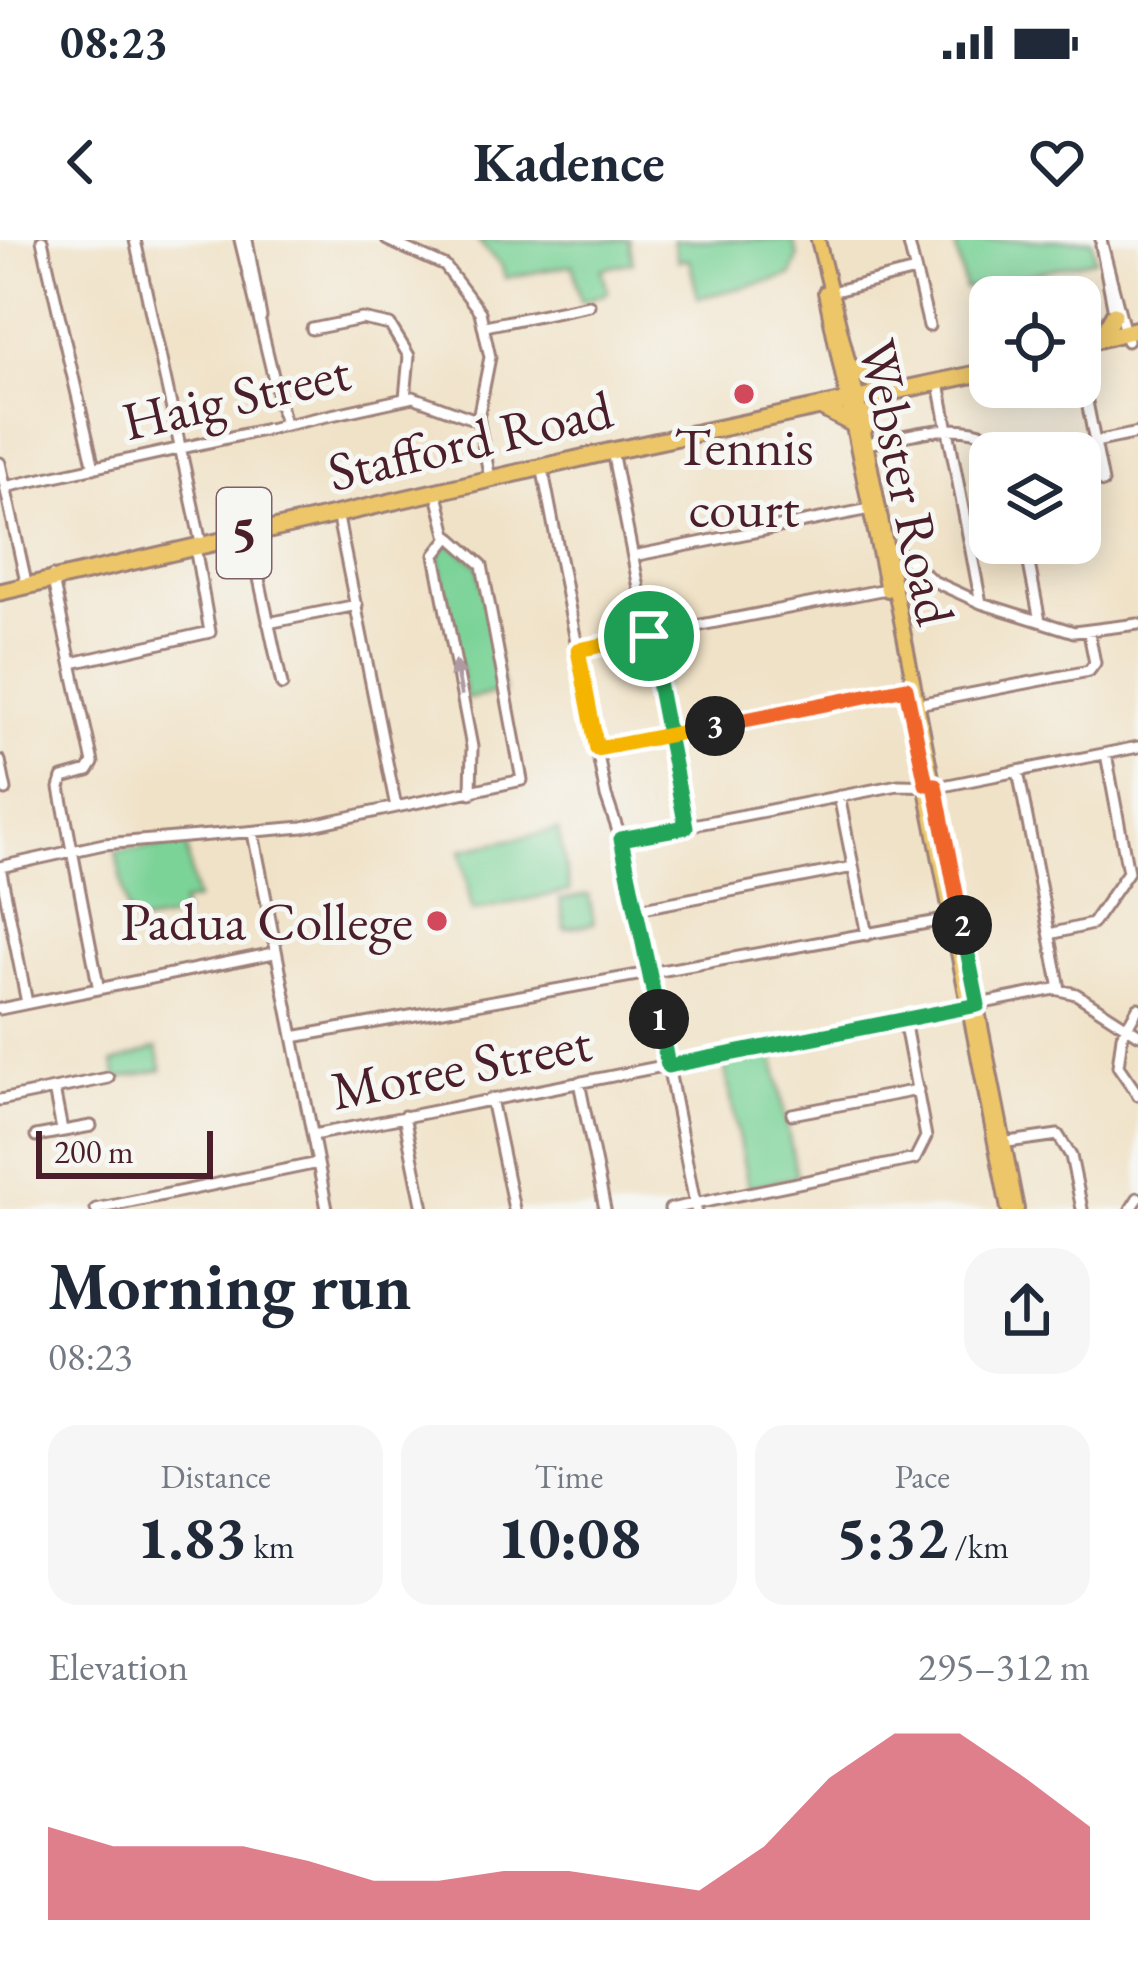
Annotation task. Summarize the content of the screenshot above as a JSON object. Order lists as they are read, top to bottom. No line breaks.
{"streets":{"highway":["Stafford Road","5"],"main road":["Webster Road"],"street":["Haig Street","Moree Street"]},"crossings":[["Stafford Road","Webster Road"],["Webster Road","Moree Street"]],"places":["Tennis court","Padua College"],"scale_bar":"200 m","page":{"status":"08:23","header":"Kadence","pins":["3","2","1"],"scale":"200 m","heading":["Morning run","08:23"],"stats":[["Distance","1.83 km"],["Time","10:08"],["Pace","5:32 /km"]],"chart":["Elevation","295–312 m"]}}
